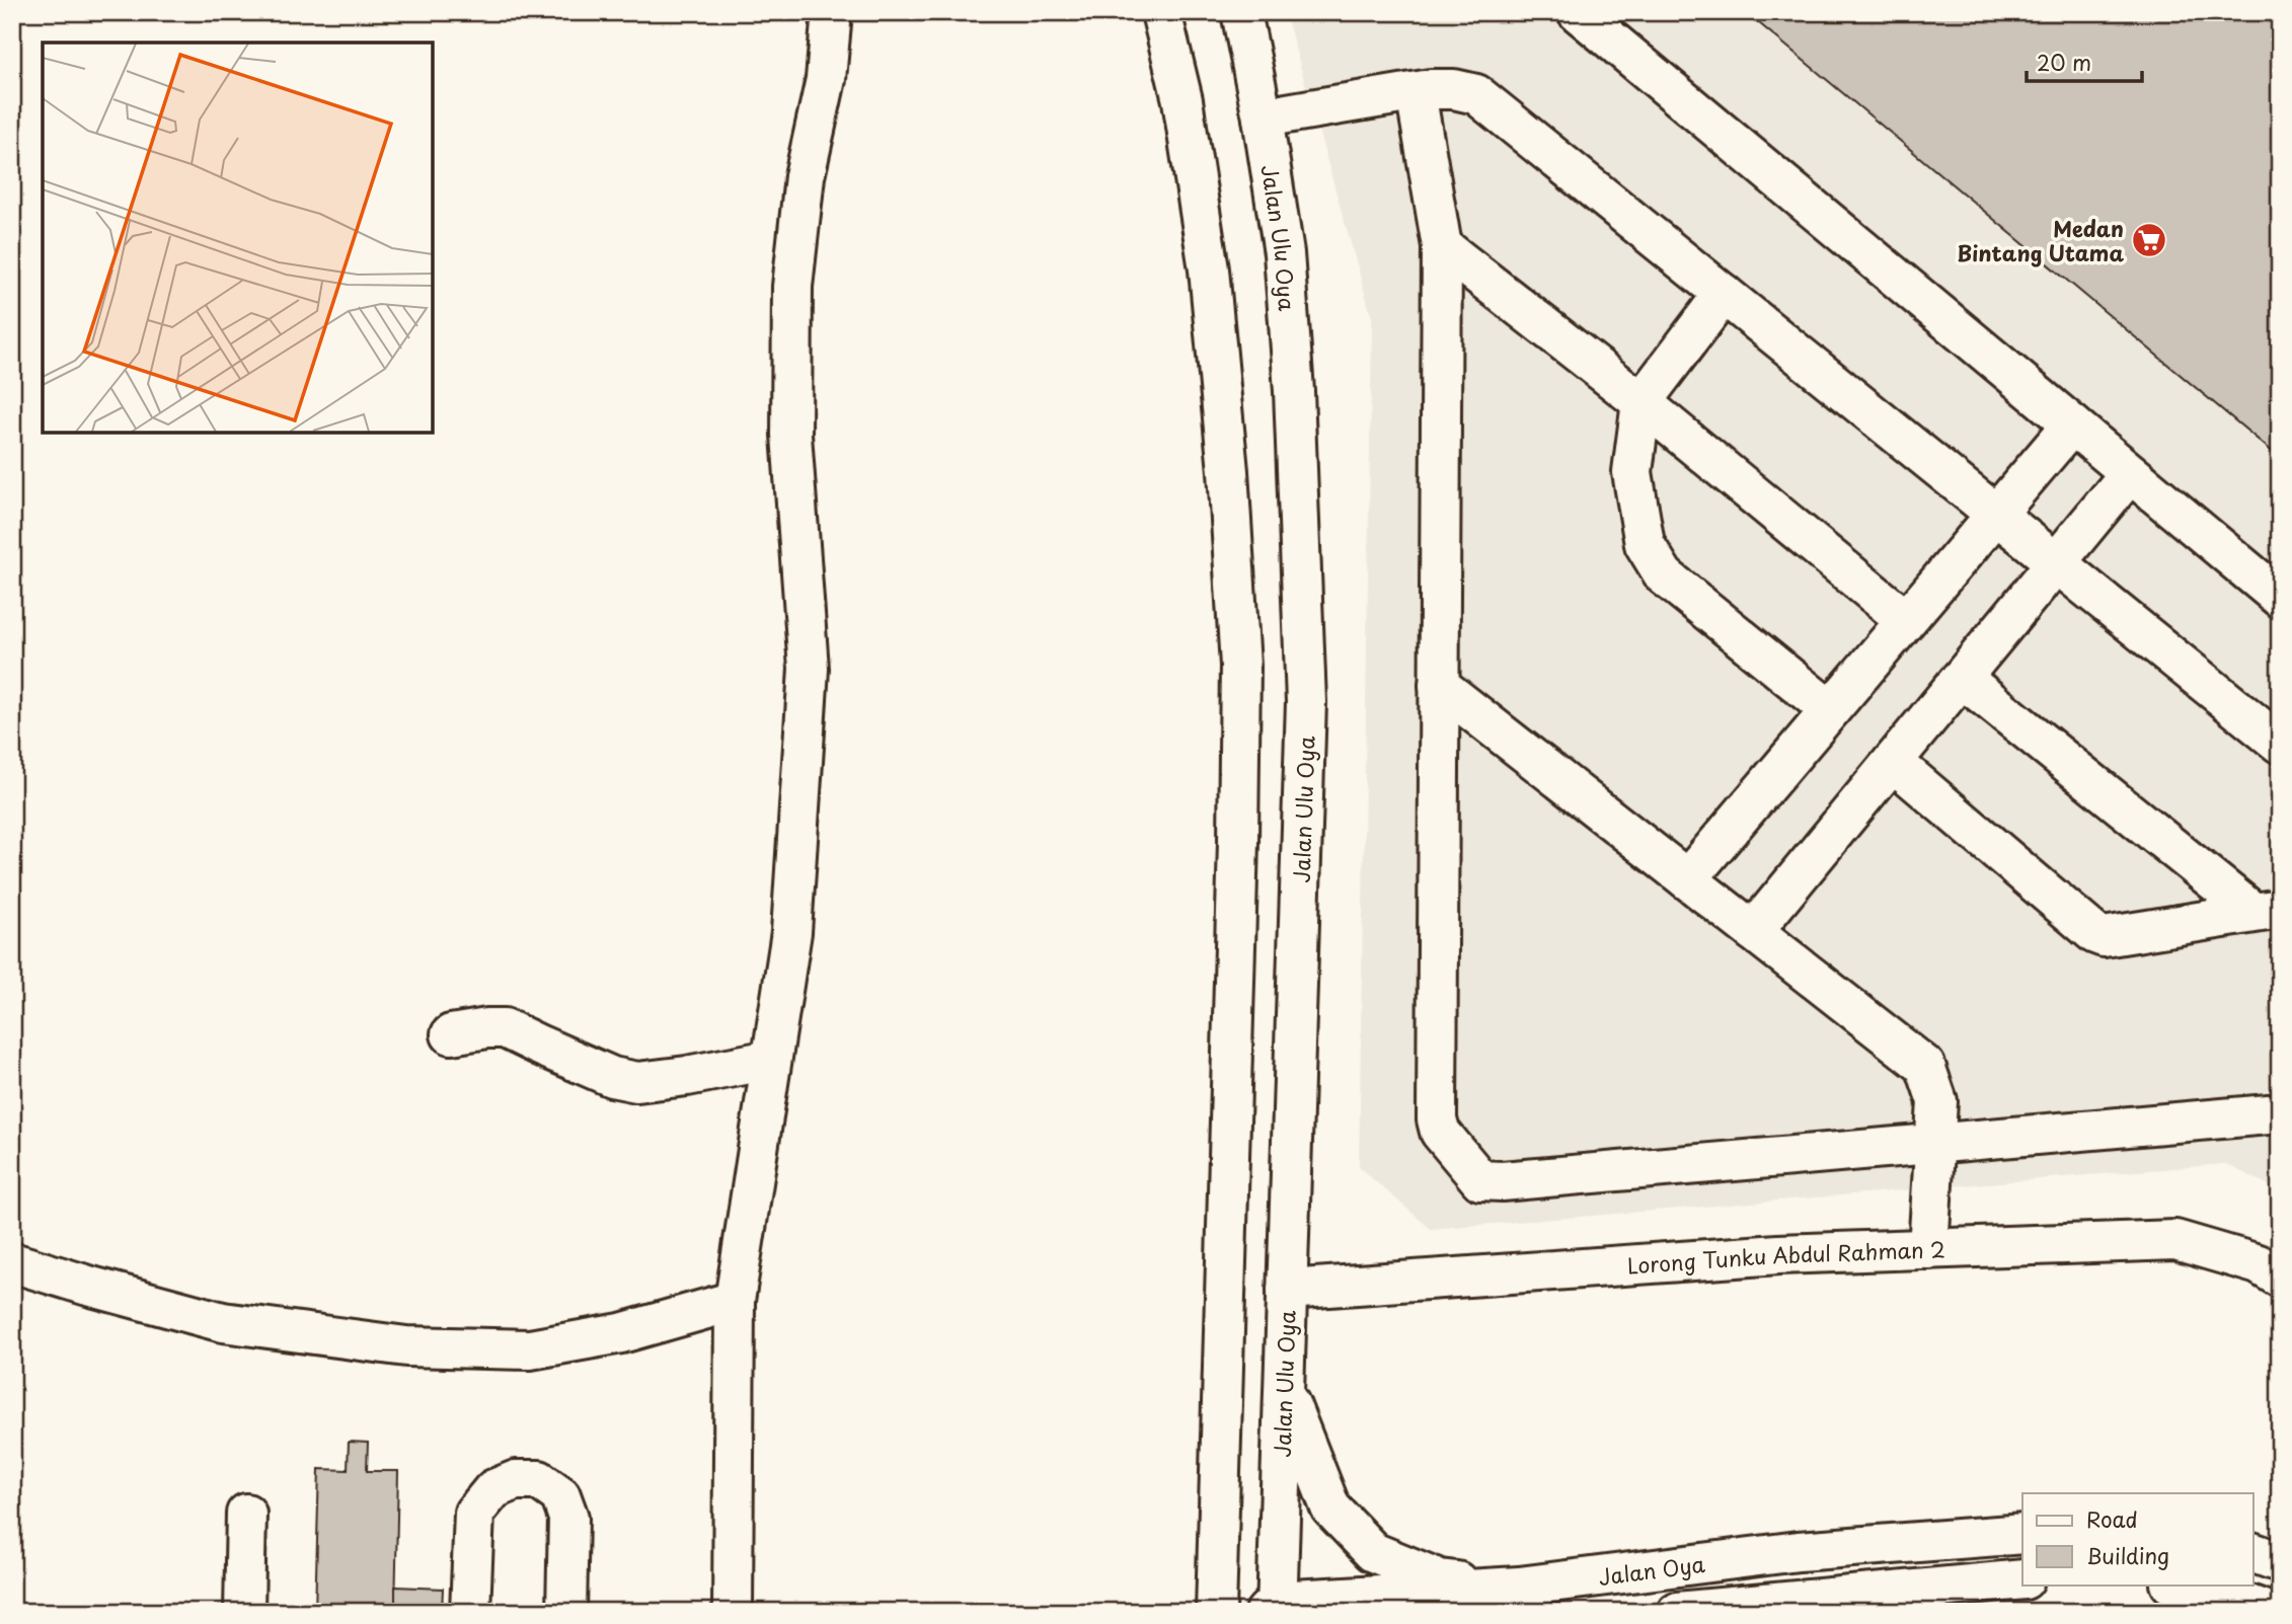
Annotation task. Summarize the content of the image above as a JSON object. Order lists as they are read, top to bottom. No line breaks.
{"streets":{"street":["Jalan Ulu Oya","Lorong Tunku Abdul Rahman 2","Jalan Oya"]},"crossings":[["Jalan Ulu Oya","Lorong Tunku Abdul Rahman 2"],["Jalan Ulu Oya","Jalan Oya"]],"places":{"supermarket":["Medan Bintang Utama"]},"legend":["Road","Building"],"scale_bar":"20 m"}
